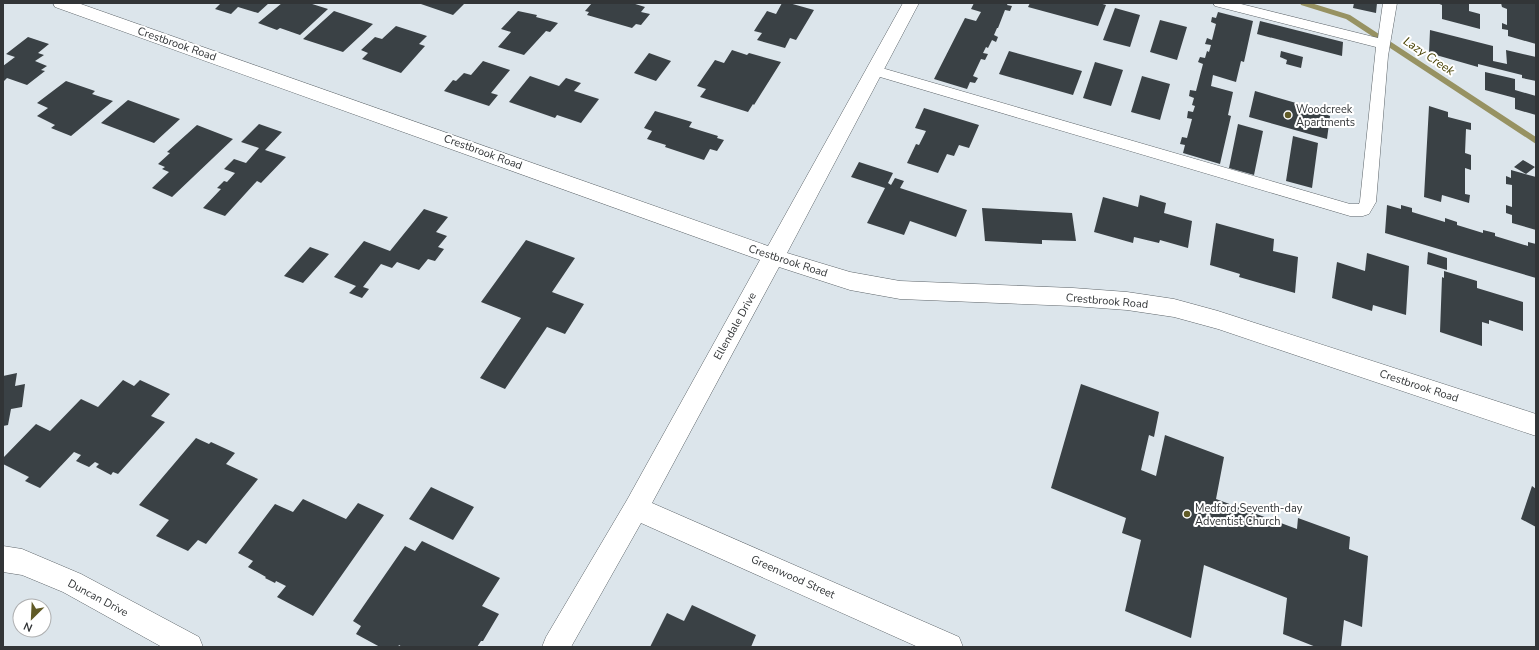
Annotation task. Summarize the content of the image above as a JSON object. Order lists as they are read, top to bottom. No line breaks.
{"streets":{"street":["Crestbrook Road","Ellendale Drive","Greenwood Street","Duncan Drive"]},"crossings":[["Crestbrook Road","Ellendale Drive"],["Ellendale Drive","Greenwood Street"]],"water":["Lazy Creek"],"places":["Woodcreek Apartments","Medford Seventh-day Adventist Church"],"north":"bottom left"}
